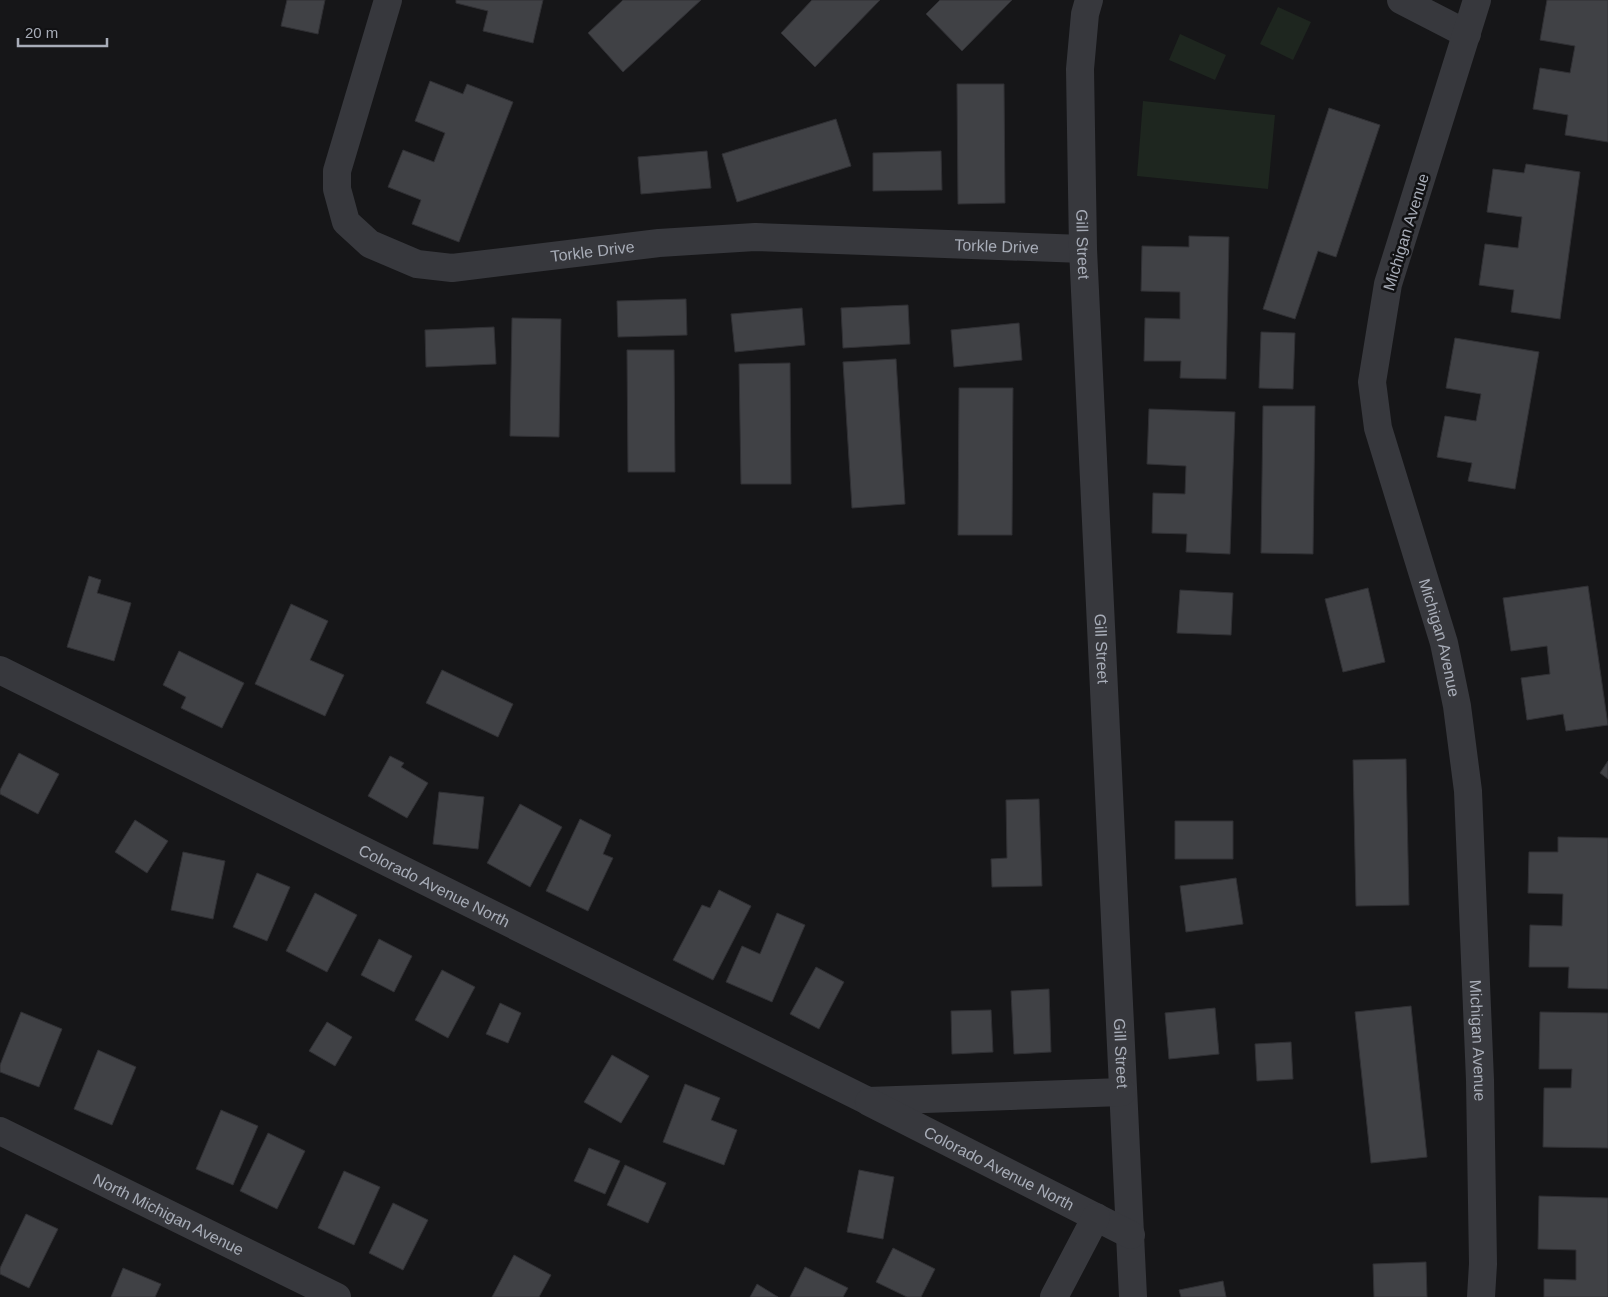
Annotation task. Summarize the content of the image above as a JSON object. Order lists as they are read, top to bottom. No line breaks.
{"streets":{"street":["Michigan Avenue","Gill Street","Torkle Drive","Colorado Avenue North","North Michigan Avenue"]},"crossings":[["Gill Street","Torkle Drive"],["Gill Street","Colorado Avenue North"]],"scale_bar":"20 m"}
